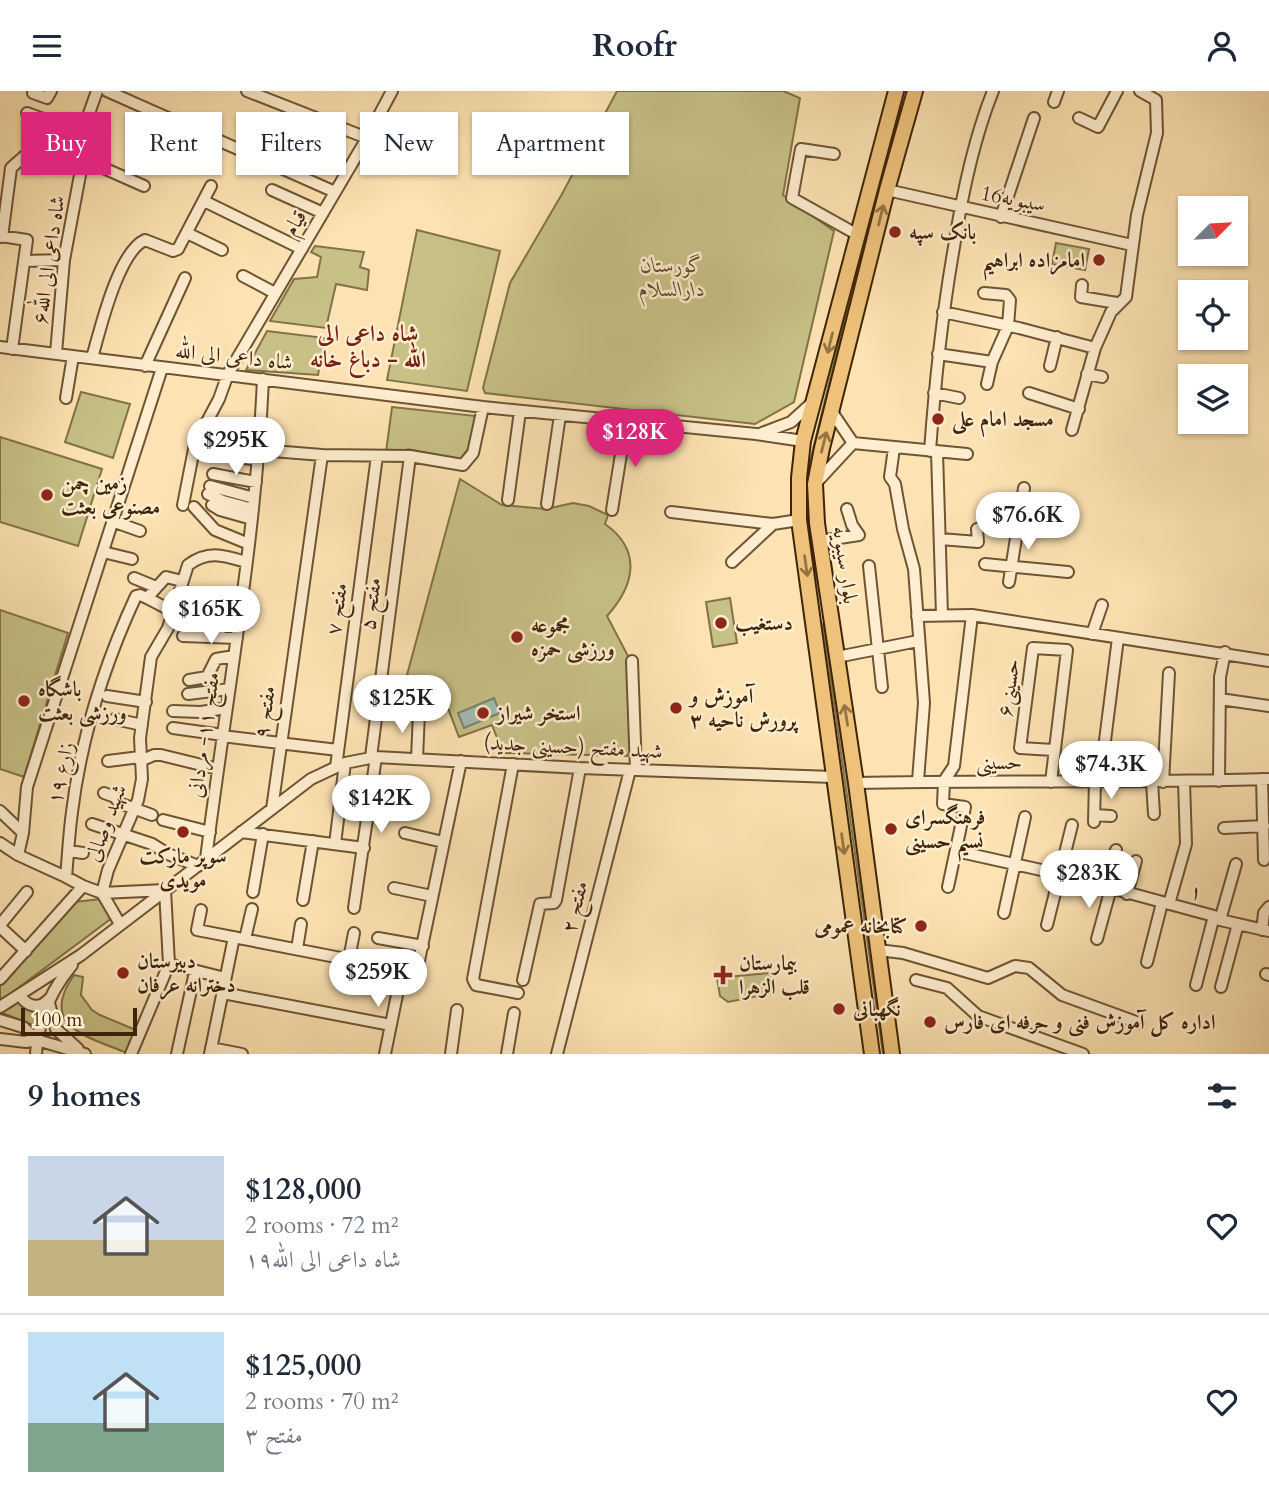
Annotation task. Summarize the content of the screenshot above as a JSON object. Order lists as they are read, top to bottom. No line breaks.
{"streets":{"main road":["بلوار سیبویه"],"street":["سیبویه16","قیام","شاه داعی الی الله۶","شاه داعی الی الله","مفتح ۵","مفتح ۷","حسینی۶","مفتح ۹","مفتح ۱۱- مردانی","شهید مفتح (حسینی جدید)","حسینی","۱۹ زارع","شهید وصالی","۱","مفتح ۲"]},"crossings":[["سیبویه16","بلوار سیبویه"],["قیام","شاه داعی الی الله"],["قیام","مفتح ۱۱- مردانی"],["شاه داعی الی الله۶","شاه داعی الی الله"],["شاه داعی الی الله","بلوار سیبویه"],["شاه داعی الی الله","مفتح ۱۱- مردانی"],["بلوار سیبویه","شهید مفتح (حسینی جدید)"],["بلوار سیبویه","حسینی"],["مفتح ۵","شهید مفتح (حسینی جدید)"],["مفتح ۷","شهید مفتح (حسینی جدید)"],["حسینی۶","حسینی"],["مفتح ۹","شهید مفتح (حسینی جدید)"],["مفتح ۱۱- مردانی","شهید مفتح (حسینی جدید)"],["مفتح ۱۱- مردانی","شهید وصالی"],["شهید مفتح (حسینی جدید)","مفتح ۲"]],"districts":["شاه داعی الی الله - دباغ خانه"],"parks":["گورستان دارالسلام"],"places":{"other":["بانک سپه","امامزاده ابراهیم","مسجد امام علی","زمین چمن مصنوعی بعثت","دستغیب","مجموعه ورزشی حمزه","باشگاه ورزشی بعثت","آموزش و پرورش ناحیه ۳","استخر شیراز","فرهنگسرای نسیم حسینی","سوپر مارکت مویدی","کتابخانه عمومی","دبیرستان دخترانه عرفان","نگهبانی","اداره کل آموزش فنی و حرفه ای فارس"],"health":["بیمارستان قلب الزهرا"]},"scale_bar":"100 m","north":"top right","page":{"header":"Roofr","chip":["Buy","Rent","Filters","New","Apartment"],"price":["$128K","$295K","$76.6K","$165K","$125K","$74.3K","$142K","$283K","$259K"],"scale":"100 m","heading":"9 homes","list":[{"name":"$128,000","note":"2 rooms · 72 m² · شاه داعی الی الله۱۹"},{"name":"$125,000","note":"2 rooms · 70 m² · مفتح ۳"}]}}
